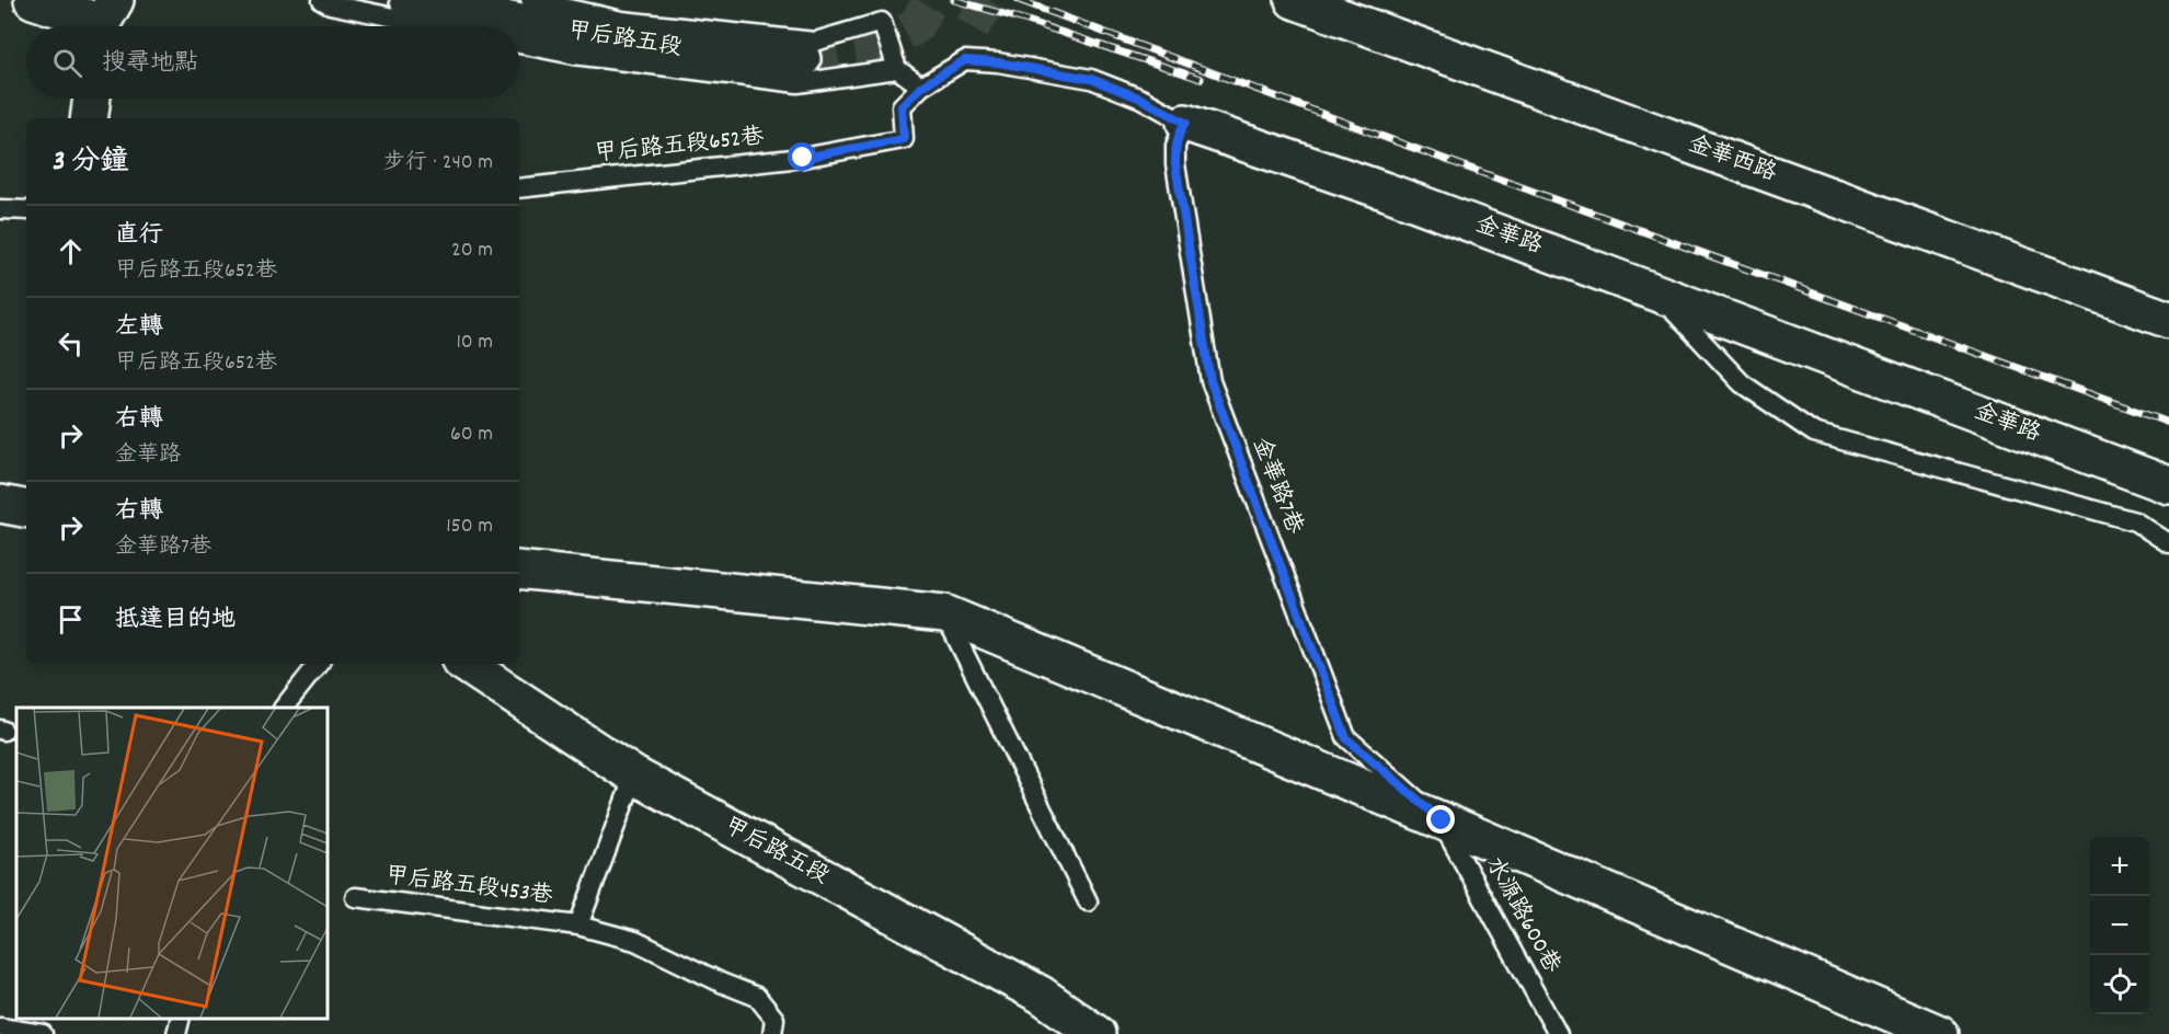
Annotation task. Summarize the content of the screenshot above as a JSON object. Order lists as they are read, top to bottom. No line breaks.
{"streets":{"street":["甲后路五段","金華西路","金華路"],"lane":["甲后路五段652巷","金華路7巷","甲后路五段453巷","水源路600巷"]},"crossings":[["甲后路五段","甲后路五段453巷"],["甲后路五段652巷","金華路"],["金華路","金華路7巷"],["金華路7巷","水源路600巷"]],"page":{"search":"搜尋地點","heading":["3 分鐘","步行 · 240 m"],"list":[["直行","甲后路五段652巷","20 m"],["左轉","甲后路五段652巷","10 m"],["右轉","金華路","60 m"],["右轉","金華路7巷","150 m"],"抵達目的地"],"map_buttons":["+","−"]}}
